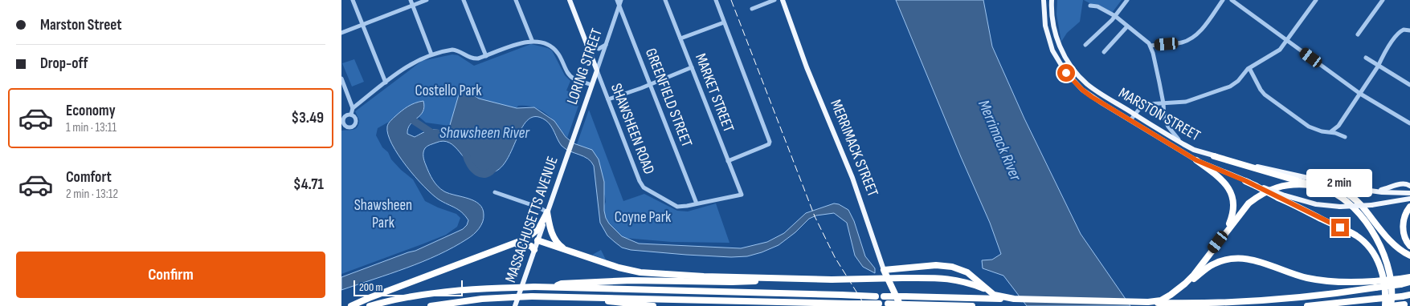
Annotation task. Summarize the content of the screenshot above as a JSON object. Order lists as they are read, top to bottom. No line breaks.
{"streets":{"highway":["MERRIMACK STREET"],"main road":["LORING STREET","MARSTON STREET","MASSACHUSETTS AVENUE"],"street":["MARKET STREET","GREENFIELD STREET","SHAWSHEEN ROAD"]},"crossings":[["LORING STREET","GREENFIELD STREET"],["LORING STREET","SHAWSHEEN ROAD"],["LORING STREET","MASSACHUSETTS AVENUE"],["MARKET STREET","SHAWSHEEN ROAD"],["GREENFIELD STREET","SHAWSHEEN ROAD"]],"water":["Shawsheen River","Merrimack River"],"parks":["Costello Park","Shawsheen Park","Coyne Park"],"scale_bar":"200 m","page":{"banner":["Marston Street","Drop-off"],"list":[{"name":"Economy","note":"1 min · 13:11","value":"$3.49"},{"name":"Comfort","note":"2 min · 13:12","value":"$4.71"}],"bubble":"2 min","buttons":"Confirm","scale":"200 m"}}
